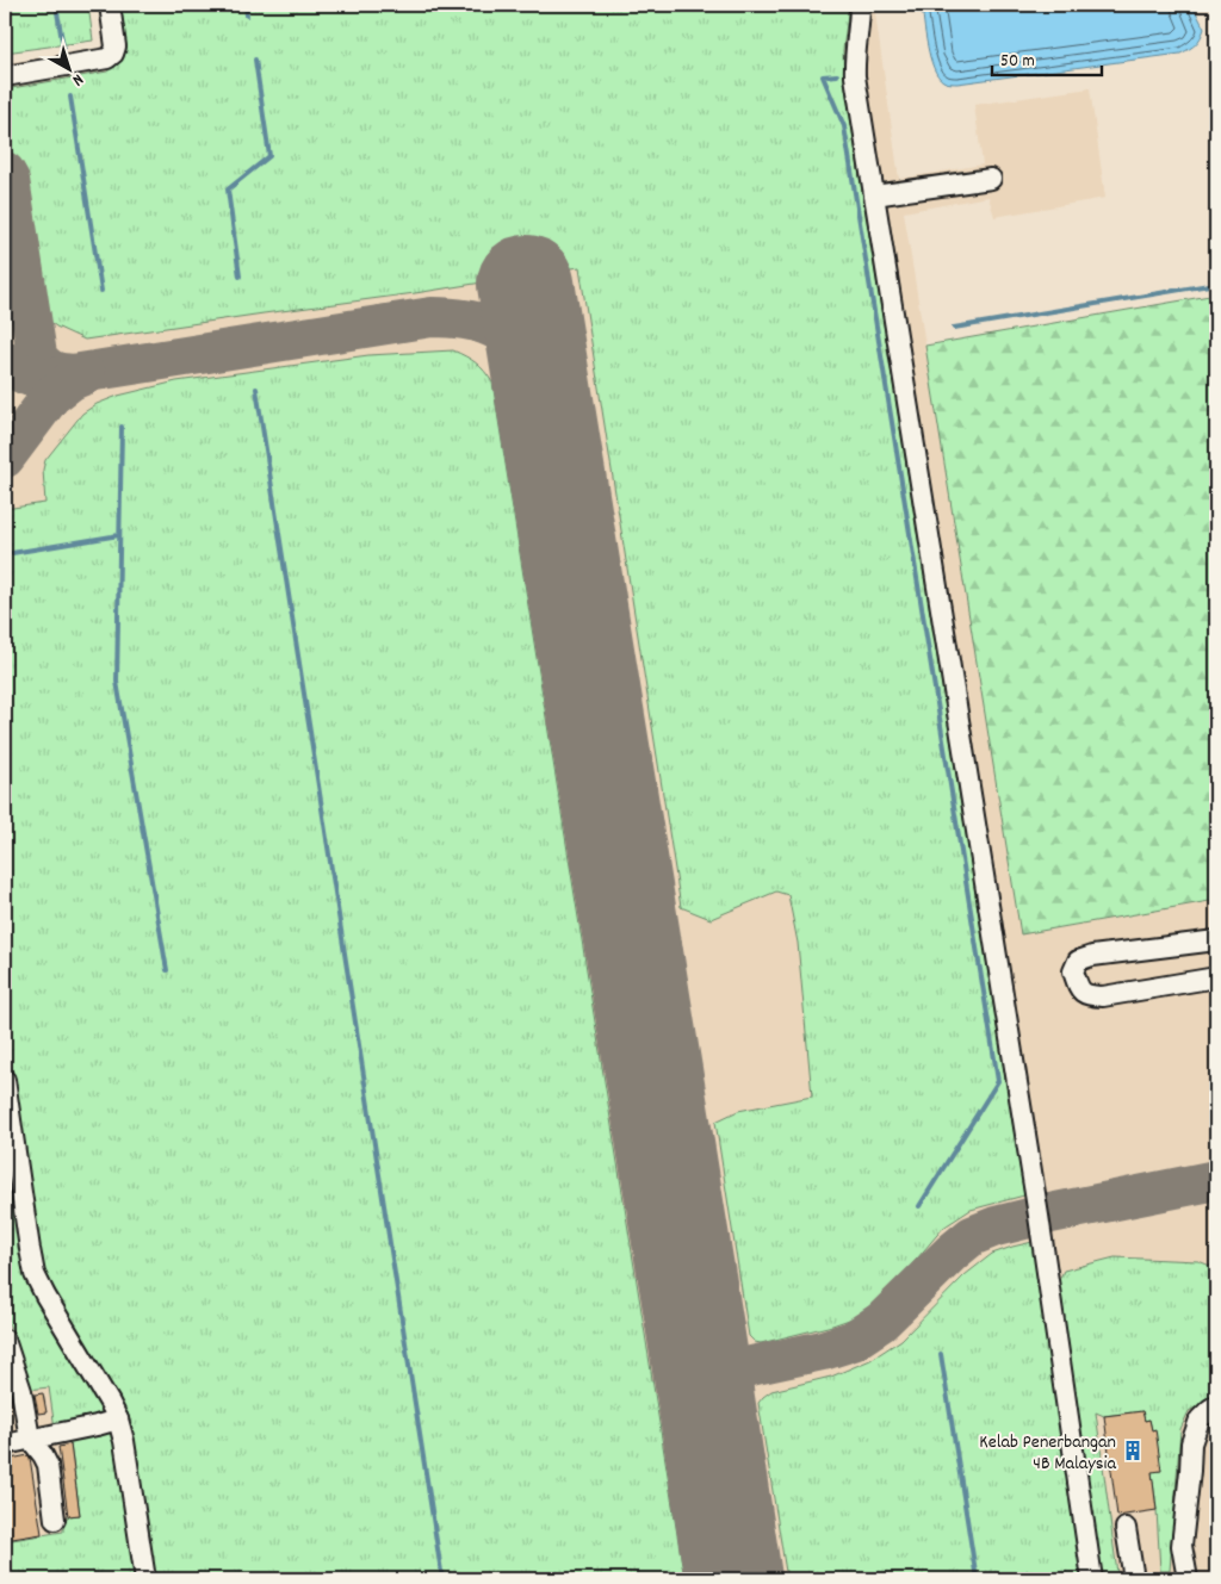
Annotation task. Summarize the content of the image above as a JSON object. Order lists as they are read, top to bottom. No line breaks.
{"places":{"building":["Kelab Penerbangan 4B Malaysia"]},"scale_bar":"50 m","north":"bottom right"}
